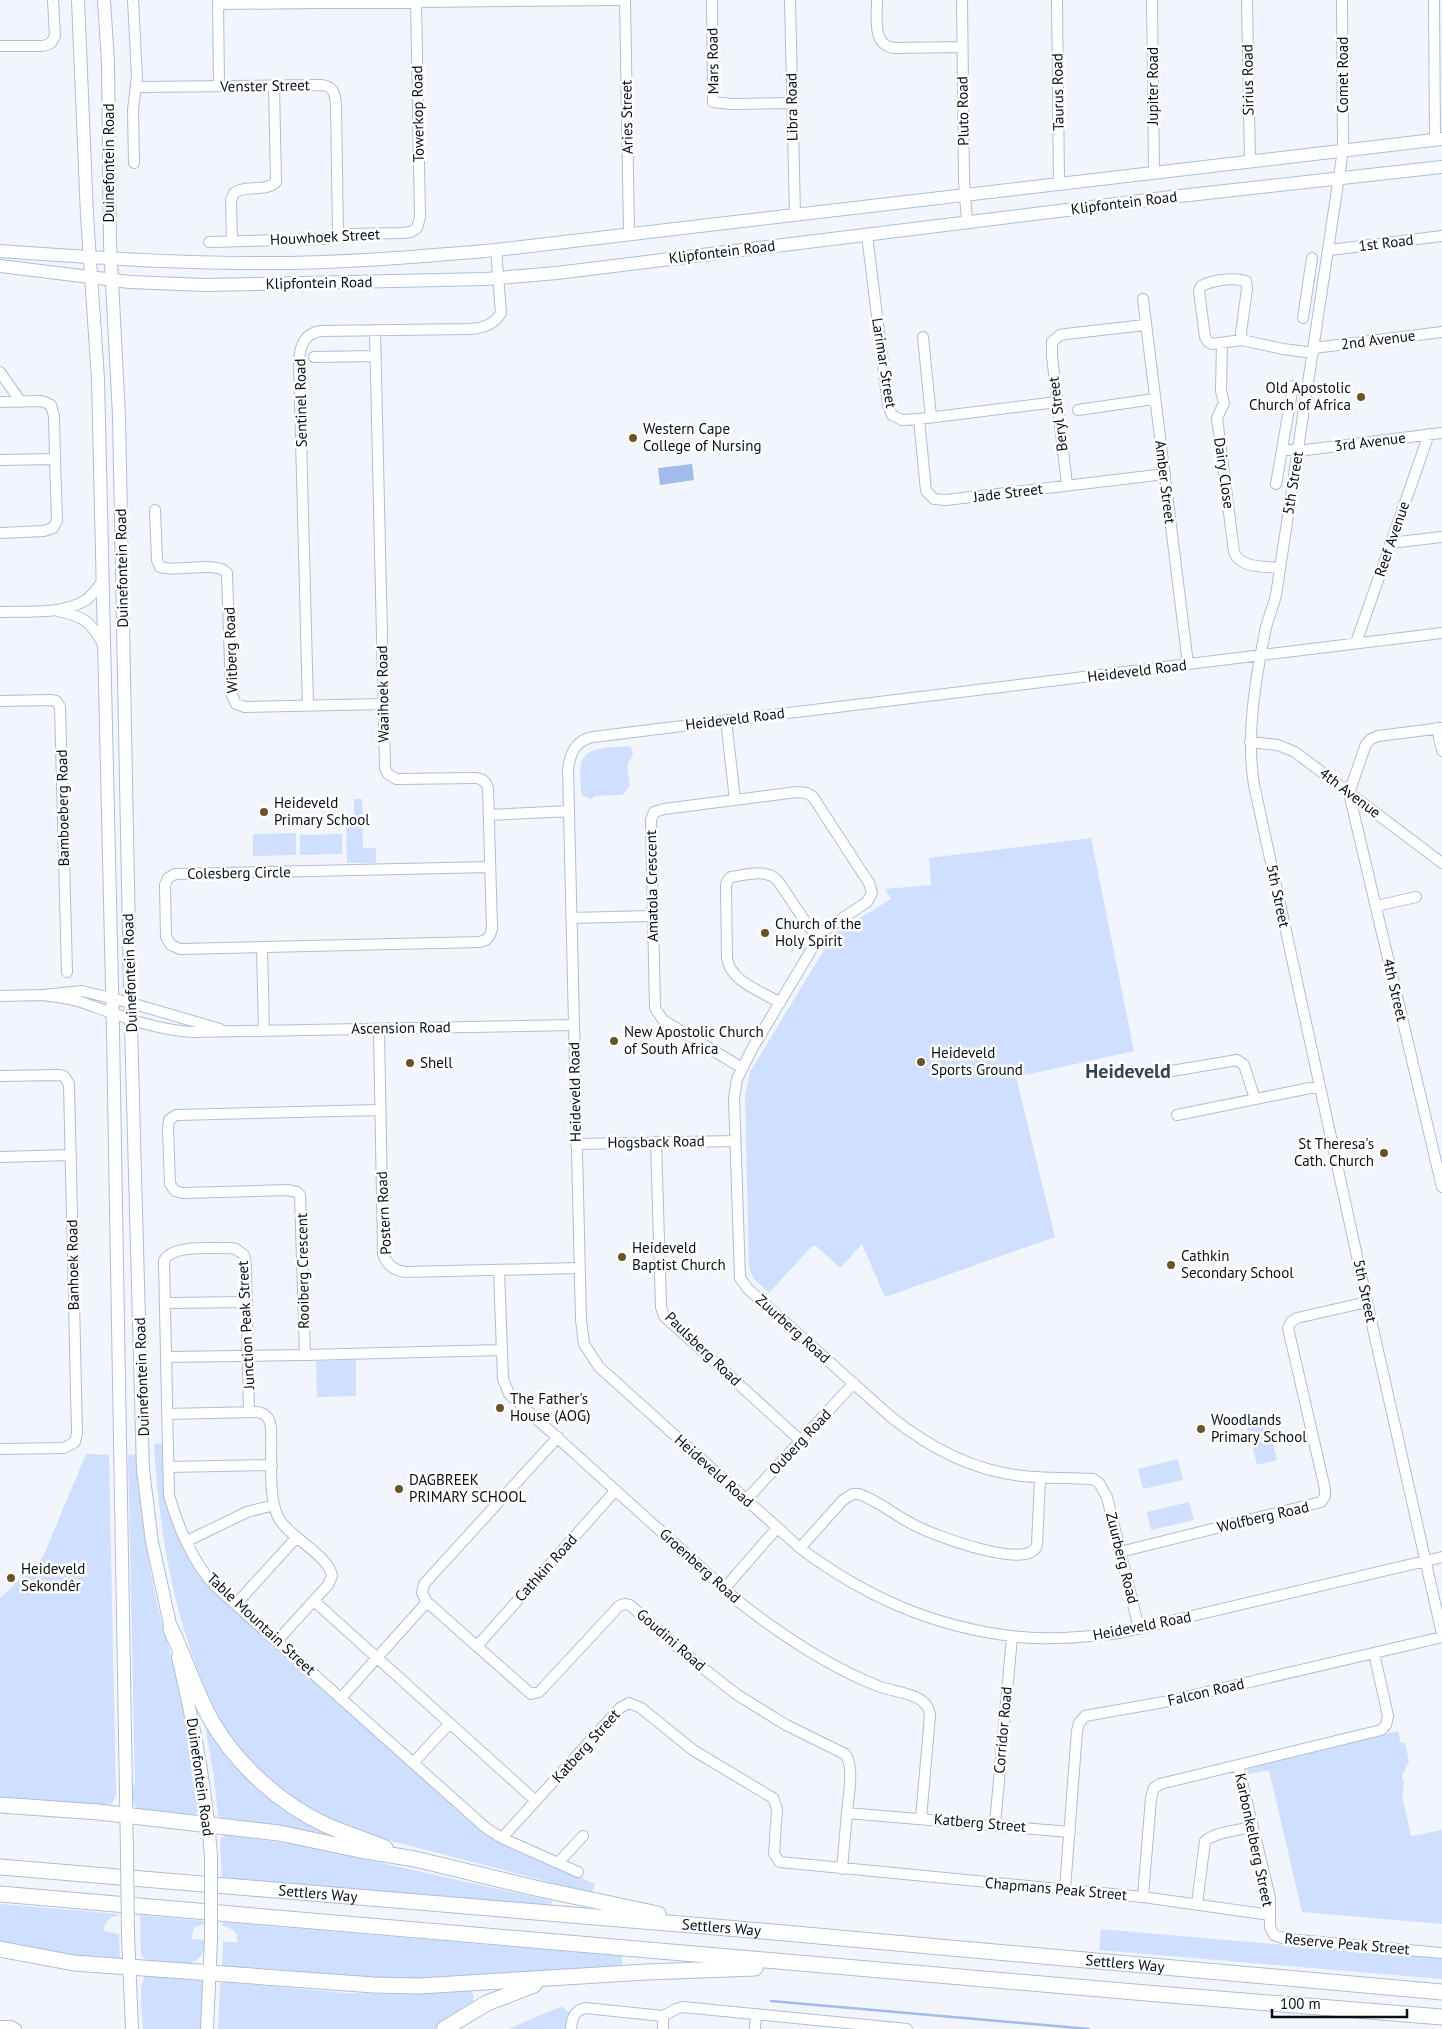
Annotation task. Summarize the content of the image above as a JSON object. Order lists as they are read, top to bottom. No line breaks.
{"streets":{"highway":["Settlers Way"],"main road":["Duinefontein Road","Klipfontein Road"],"street":["Mars Road","Comet Road","Sirius Road","Venster Street","Jupiter Road","Taurus Road","Libra Road","Pluto Road","Towerkop Road","Aries Street","Houwhoek Street","1st Road","2nd Avenue","Larimar Street","Sentinel Road","Beryl Street","3rd Avenue","Dairy Close","Amber Street","5th Street","Jade Street","Reef Avenue","Witberg Road","Heideveld Road","Waaihoek Road","4th Avenue","Bamboeberg Road","Colesberg Circle","Amatola Crescent","4th Street","Ascension Road","Hogsback Road","Postern Road","Banhoek Road","Rooiberg Crescent","Junction Peak Street","Zuurberg Road","Paulsberg Road","Ouberg Road","Wolfberg Road","Groenberg Road","Cathkin Road","Table Mountain Street","Goudini Road","Falcon Road","Corridor Road","Katberg Street","Karbonkelberg Street","Chapmans Peak Street","Reserve Peak Street"]},"crossings":[["Mars Road","Libra Road"],["Comet Road","Klipfontein Road"],["Comet Road","5th Street"],["Sirius Road","Klipfontein Road"],["Venster Street","Houwhoek Street"],["Jupiter Road","Klipfontein Road"],["Taurus Road","Klipfontein Road"],["Libra Road","Klipfontein Road"],["Pluto Road","Klipfontein Road"],["Towerkop Road","Houwhoek Street"],["Aries Street","Klipfontein Road"],["Duinefontein Road","Klipfontein Road"],["Duinefontein Road","Ascension Road"],["Klipfontein Road","Larimar Street"],["Klipfontein Road","Sentinel Road"],["Klipfontein Road","5th Street"],["1st Road","5th Street"],["2nd Avenue","5th Street"],["Larimar Street","Beryl Street"],["Larimar Street","Jade Street"],["Sentinel Road","Witberg Road"],["Sentinel Road","Waaihoek Road"],["Beryl Street","Amber Street"],["Beryl Street","Jade Street"],["3rd Avenue","5th Street"],["3rd Avenue","Reef Avenue"],["Dairy Close","5th Street"],["Amber Street","Jade Street"],["Amber Street","Heideveld Road"],["5th Street","Heideveld Road"],["5th Street","4th Avenue"],["5th Street","Wolfberg Road"],["5th Street","Falcon Road"],["Reef Avenue","Heideveld Road"],["Witberg Road","Waaihoek Road"],["Heideveld Road","Ascension Road"],["Heideveld Road","Hogsback Road"],["Heideveld Road","Postern Road"],["Heideveld Road","Zuurberg Road"],["Heideveld Road","Ouberg Road"],["Heideveld Road","Corridor Road"],["Waaihoek Road","Colesberg Circle"],["4th Avenue","4th Street"],["Amatola Crescent","Zuurberg Road"],["Ascension Road","Postern Road"],["Hogsback Road","Zuurberg Road"],["Hogsback Road","Paulsberg Road"],["Postern Road","Rooiberg Crescent"],["Postern Road","Groenberg Road"],["Junction Peak Street","Table Mountain Street"],["Zuurberg Road","Ouberg Road"],["Zuurberg Road","Wolfberg Road"],["Paulsberg Road","Ouberg Road"],["Groenberg Road","Cathkin Road"],["Groenberg Road","Katberg Street"],["Cathkin Road","Goudini Road"],["Goudini Road","Katberg Street"],["Falcon Road","Katberg Street"],["Corridor Road","Katberg Street"],["Katberg Street","Chapmans Peak Street"],["Karbonkelberg Street","Chapmans Peak Street"],["Karbonkelberg Street","Reserve Peak Street"],["Chapmans Peak Street","Reserve Peak Street"]],"districts":["Heideveld"],"places":["Old Apostolic Church of Africa","Western Cape College of Nursing","Heideveld Primary School","Church of the Holy Spirit","New Apostolic Church of South Africa","Heideveld Sports Ground","Shell","St Theresa's Cath. Church","Heideveld Baptist Church","Cathkin Secondary School","The Father's House (AOG)","Woodlands Primary School","DAGBREEK PRIMARY SCHOOL","Heideveld Sekondêr"],"scale_bar":"100 m"}
